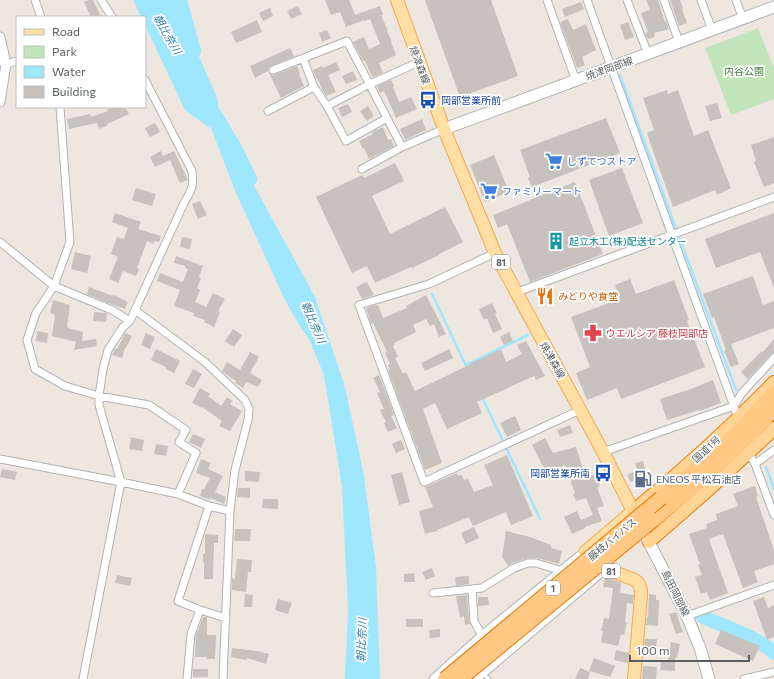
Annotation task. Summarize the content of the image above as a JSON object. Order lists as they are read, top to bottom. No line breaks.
{"streets":{"highway":["国道1号","藤枝バイパス","1"],"main road":["焼津森線","焼津岡部線","81","島田岡部線"]},"crossings":[["焼津森線","焼津岡部線"],["焼津森線","国道1号"],["焼津森線","島田岡部線"],["国道1号","島田岡部線"]],"water":["朝比奈川"],"parks":["内谷公園"],"places":{"bus stop":["岡部営業所前","岡部営業所南"],"supermarket":["しずてつストア","ファミリーマート"],"building":["起立木工(株)配送センター"],"restaurant":["みどりや食堂"],"pharmacy":["ウエルシア 藤枝岡部店"],"fuel station":["ENEOS 平松石油店"]},"legend":["Road","Park","Water","Building"],"scale_bar":"100 m"}
